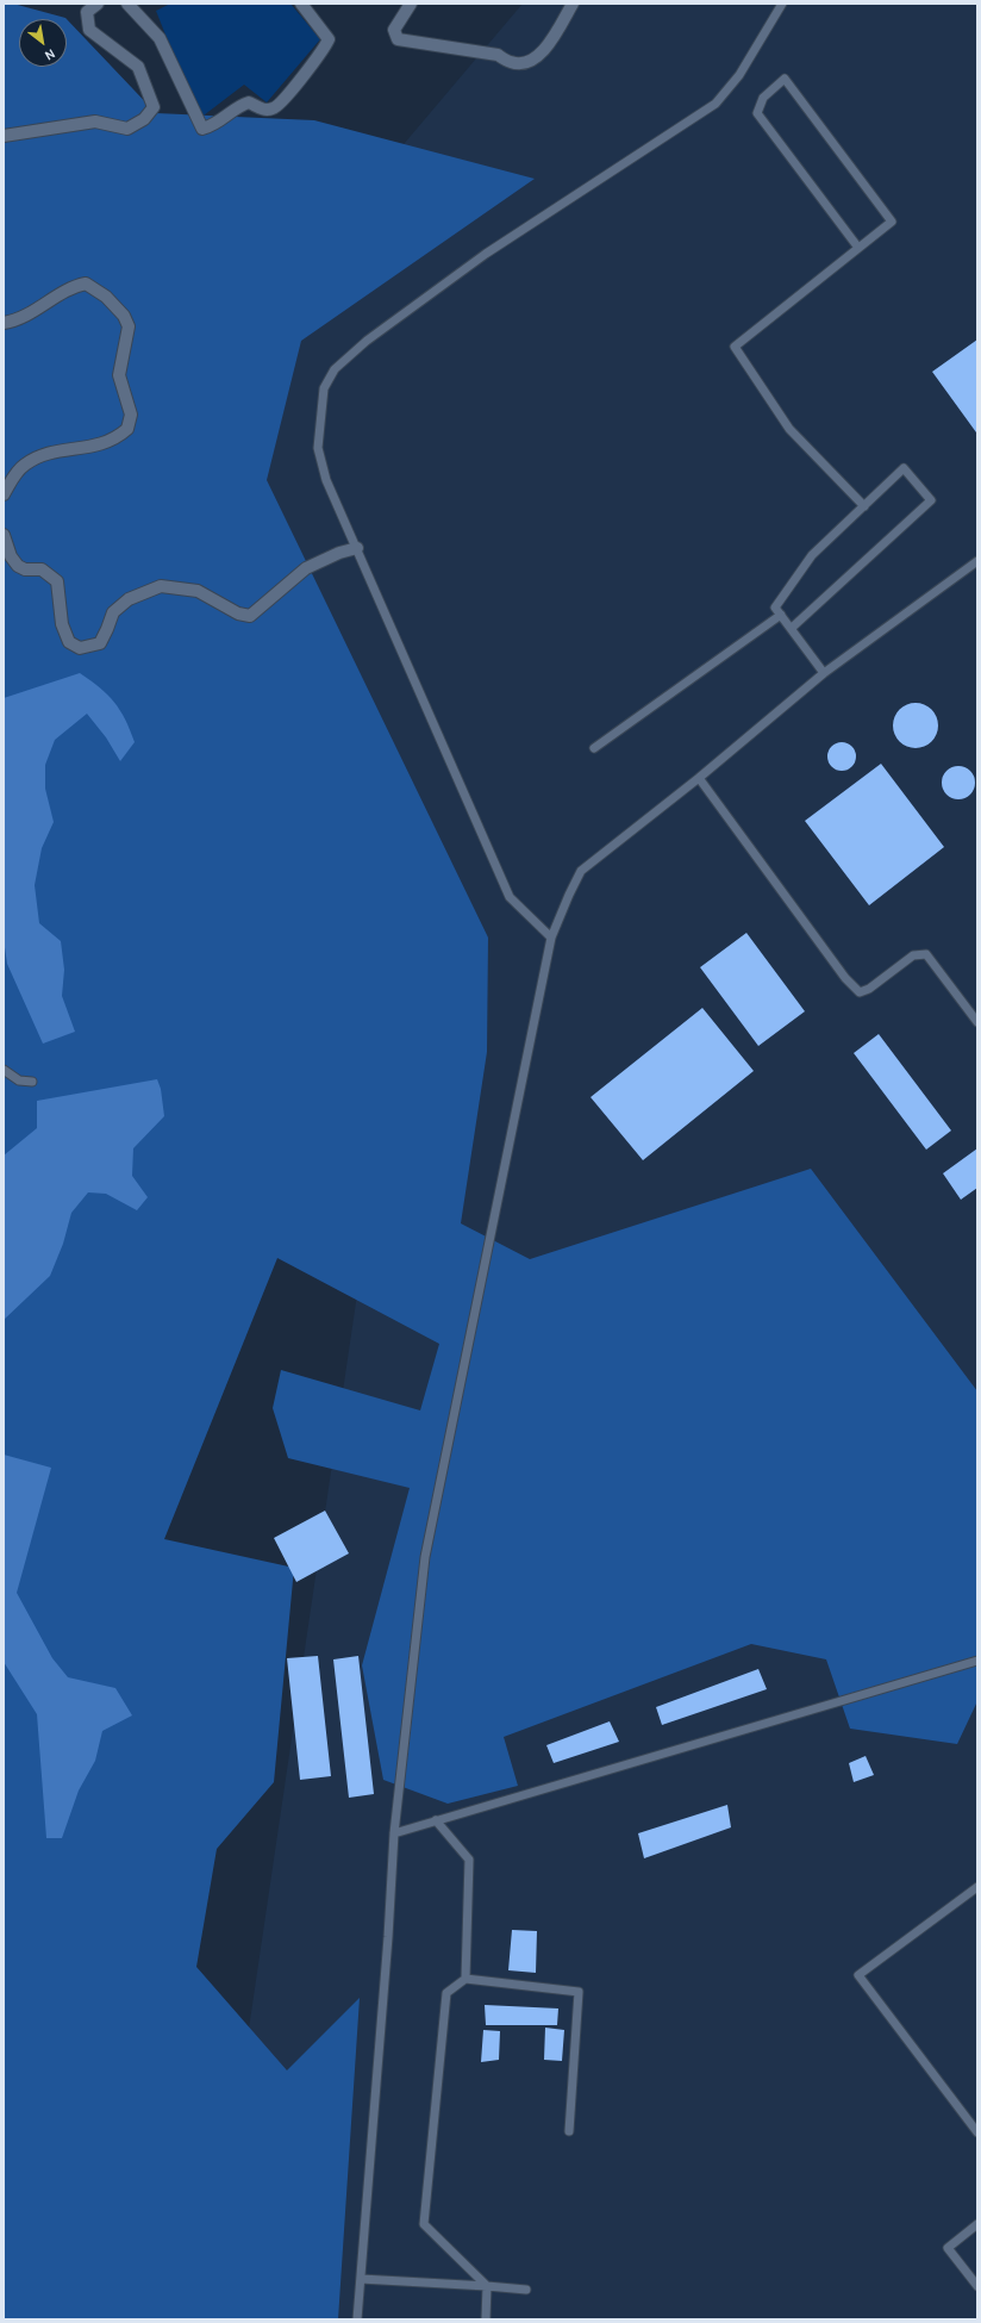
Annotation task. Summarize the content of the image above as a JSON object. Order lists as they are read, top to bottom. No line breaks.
{"north":"bottom right"}
